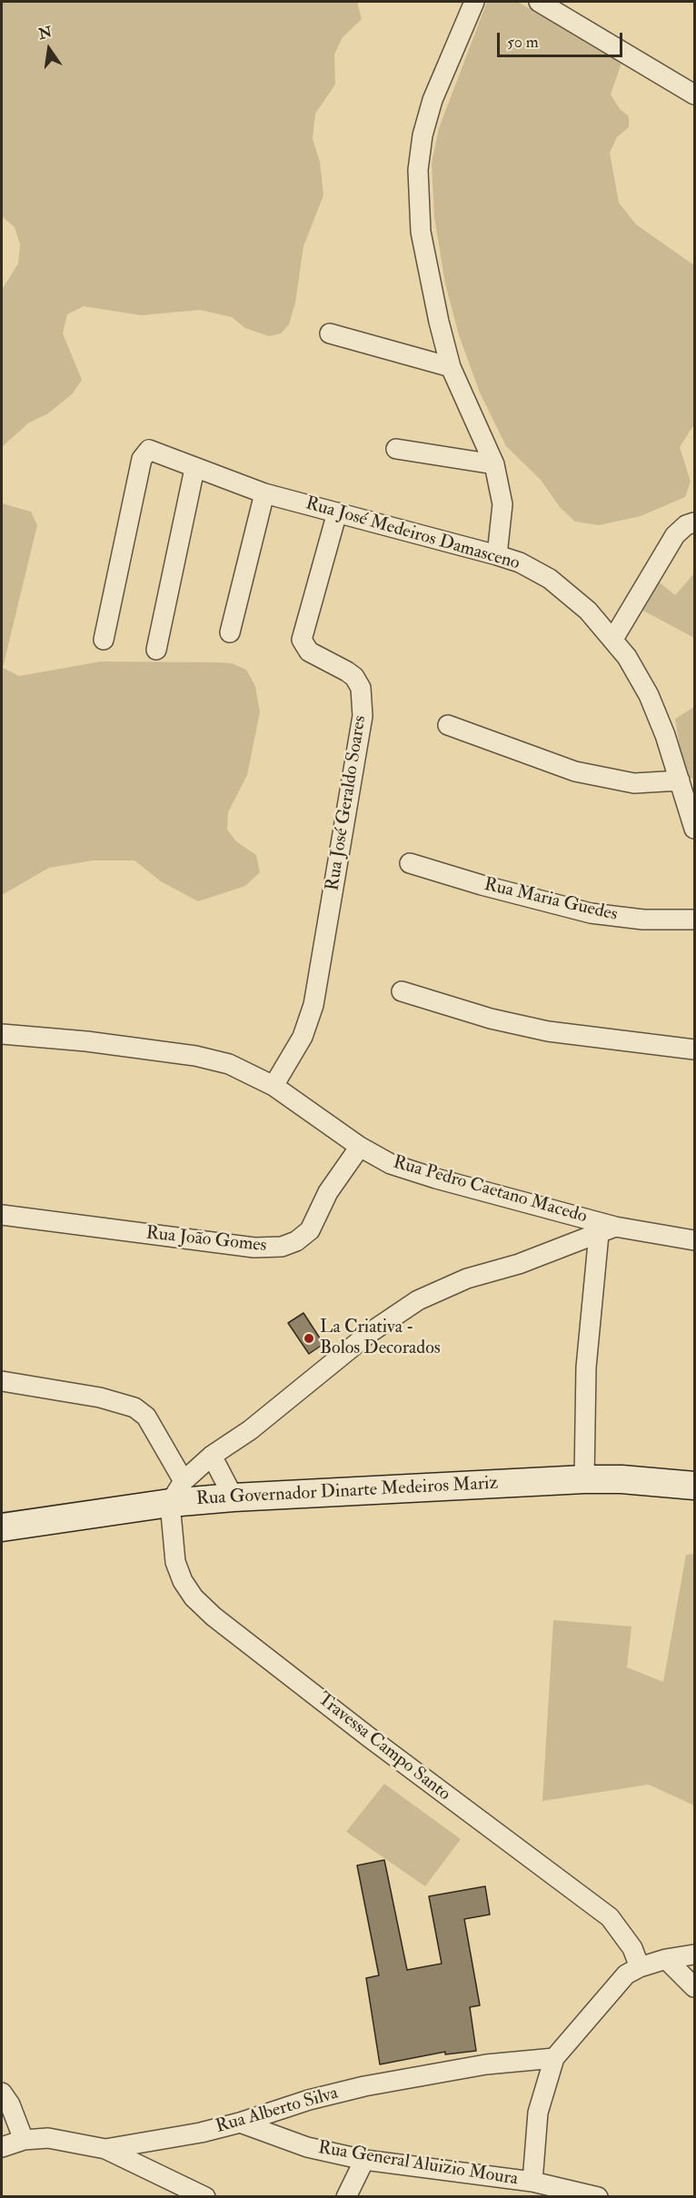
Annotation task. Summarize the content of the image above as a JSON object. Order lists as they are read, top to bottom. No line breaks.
{"streets":{"main road":["Rua Governador Dinarte Medeiros Mariz"],"street":["Rua José Medeiros Damasceno","Rua José Geraldo Soares","Rua Maria Guedes","Rua Pedro Caetano Macedo","Rua João Gomes","Travessa Campo Santo","Rua Alberto Silva","Rua General Aluizio Moura"]},"crossings":[["Rua José Medeiros Damasceno","Rua José Geraldo Soares"],["Rua José Geraldo Soares","Rua Pedro Caetano Macedo"],["Rua Pedro Caetano Macedo","Rua João Gomes"],["Rua Governador Dinarte Medeiros Mariz","Travessa Campo Santo"],["Rua Alberto Silva","Rua General Aluizio Moura"]],"places":["La Criativa - Bolos Decorados"],"scale_bar":"50 m","north":"top"}
